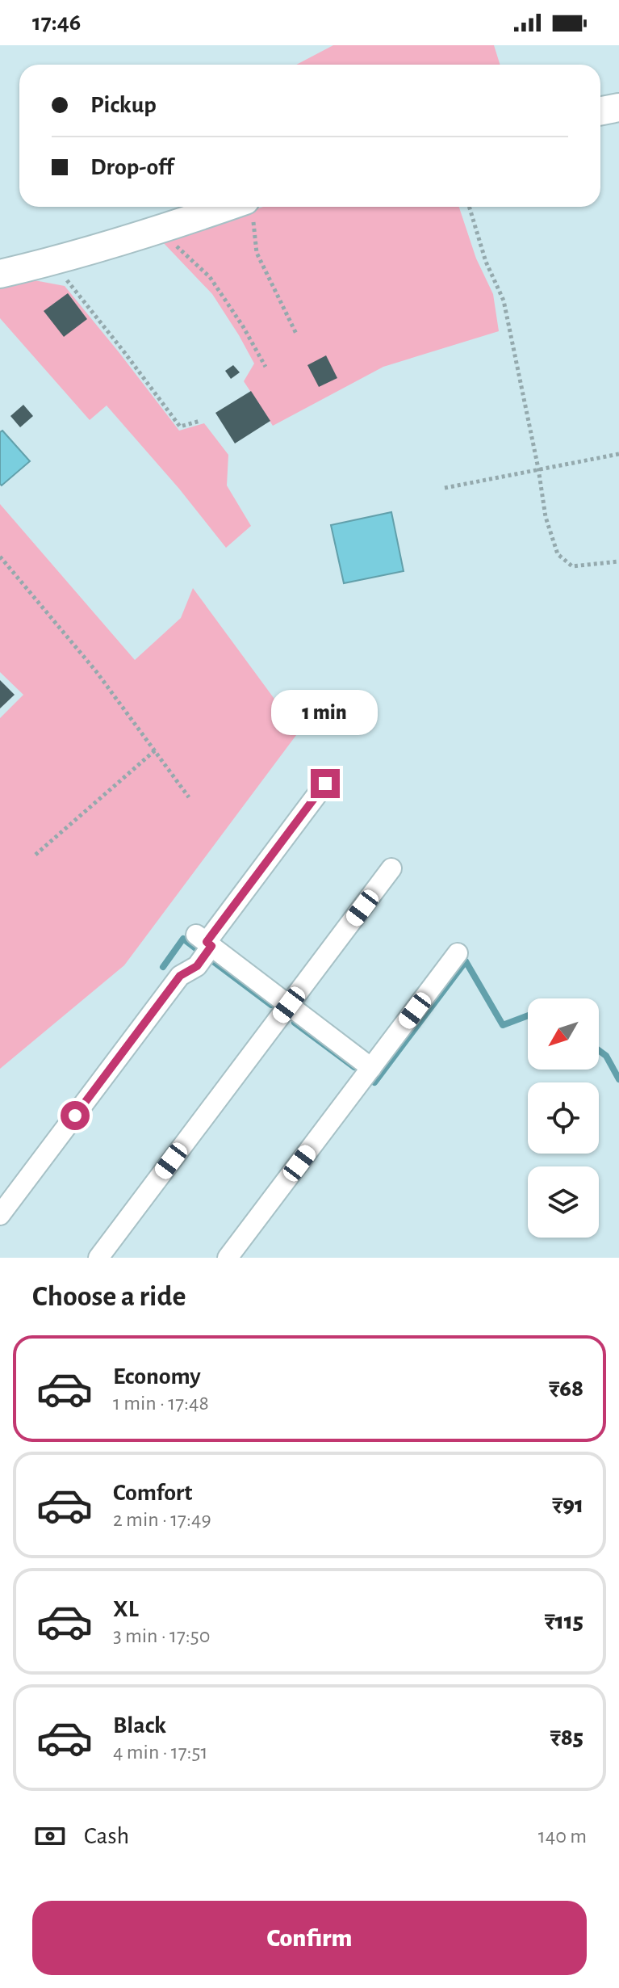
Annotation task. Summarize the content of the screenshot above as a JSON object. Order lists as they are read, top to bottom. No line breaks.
{"north":"bottom left","page":{"status":"17:46","banner":["Pickup","Drop-off"],"bubble":"1 min","heading":"Choose a ride","list":[{"name":"Economy","note":"1 min · 17:48","value":"₹68"},{"name":"Comfort","note":"2 min · 17:49","value":"₹91"},{"name":"XL","note":"3 min · 17:50","value":"₹115"},{"name":"Black","note":"4 min · 17:51","value":"₹85"}],"pay":["Cash","140 m"],"buttons":"Confirm"}}
